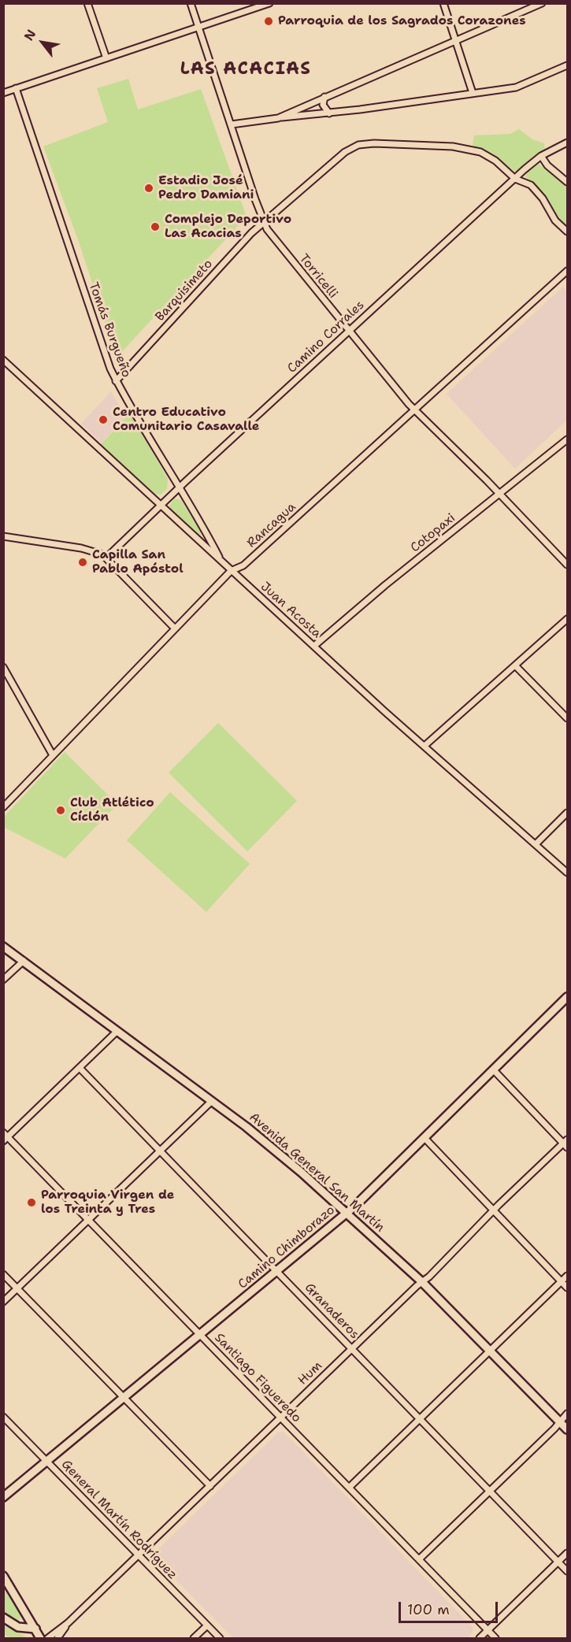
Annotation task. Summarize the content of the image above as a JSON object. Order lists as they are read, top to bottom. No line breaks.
{"streets":{"street":["Torricelli","Barquisimeto","Tomás Burgueño","Camino Corrales","Rancagua","Cotopaxi","Juan Acosta","Avenida General San Martín","Camino Chimborazo","Granaderos","Hum","Santiago Figueredo","General Martín Rodríguez"]},"crossings":[["Torricelli","Barquisimeto"],["Torricelli","Camino Corrales"],["Torricelli","Rancagua"],["Torricelli","Cotopaxi"],["Barquisimeto","Tomás Burgueño"],["Barquisimeto","Camino Corrales"],["Tomás Burgueño","Camino Corrales"],["Tomás Burgueño","Juan Acosta"],["Camino Corrales","Juan Acosta"],["Rancagua","Juan Acosta"],["Cotopaxi","Juan Acosta"],["Avenida General San Martín","Camino Chimborazo"],["Avenida General San Martín","Hum"],["Camino Chimborazo","Granaderos"],["Camino Chimborazo","Santiago Figueredo"],["Camino Chimborazo","General Martín Rodríguez"],["Granaderos","Hum"],["Hum","Santiago Figueredo"],["Hum","General Martín Rodríguez"]],"districts":["LAS ACACIAS"],"places":["Parroquia de los Sagrados Corazones","Estadio José Pedro Damiani","Complejo Deportivo Las Acacias","Centro Educativo Comunitario Casavalle","Capilla San Pablo Apóstol","Club Atlético Cíclón","Parroquia Virgen de los Treinta y Tres"],"scale_bar":"100 m","north":"top left"}
